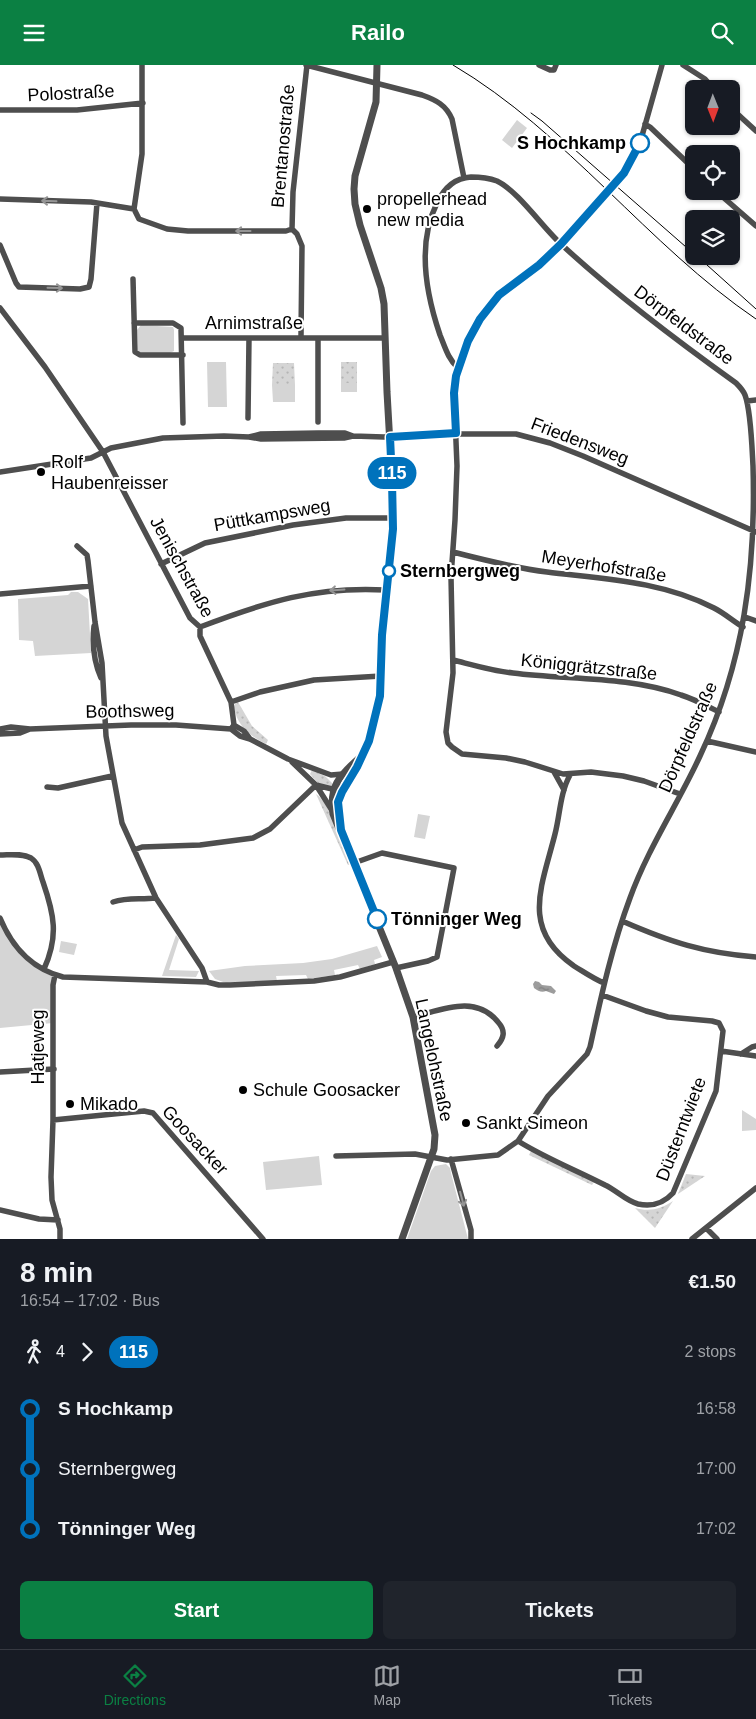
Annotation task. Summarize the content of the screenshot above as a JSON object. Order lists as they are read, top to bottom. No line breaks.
{"streets":{"street":["Polostraße","Brentanostraße","Arnimstraße","Dörpfeldstraße","Friedensweg","Püttkampsweg","Meyerhofstraße","Jenischstraße","Königgrätzstraße","Boothsweg","Hatjeweg","Langelohstraße","Düsterntwiete","Goosacker"]},"crossings":[["Dörpfeldstraße","Friedensweg"],["Dörpfeldstraße","Meyerhofstraße"],["Dörpfeldstraße","Königgrätzstraße"],["Dörpfeldstraße","Langelohstraße"],["Dörpfeldstraße","Düsterntwiete"],["Friedensweg","Jenischstraße"],["Püttkampsweg","Jenischstraße"],["Jenischstraße","Boothsweg"],["Hatjeweg","Goosacker"]],"places":["S Hochkamp","propellerhead new media","Rolf Haubenreisser","Sternbergweg","Tönninger Weg","Schule Goosacker","Mikado","Sankt Simeon"],"lines":["bus line 115"],"north":"bottom","page":{"header":"Railo","on_map":"115","heading":["8 min","16:54 – 17:02 · Bus","€1.50"],"legs":["4","115","2 stops"],"list":[{"name":"S Hochkamp","value":"16:58"},{"name":"Sternbergweg","value":"17:00"},{"name":"Tönninger Weg","value":"17:02"}],"buttons":["Start","Tickets"],"tabs":["Directions","Map","Tickets"]}}
